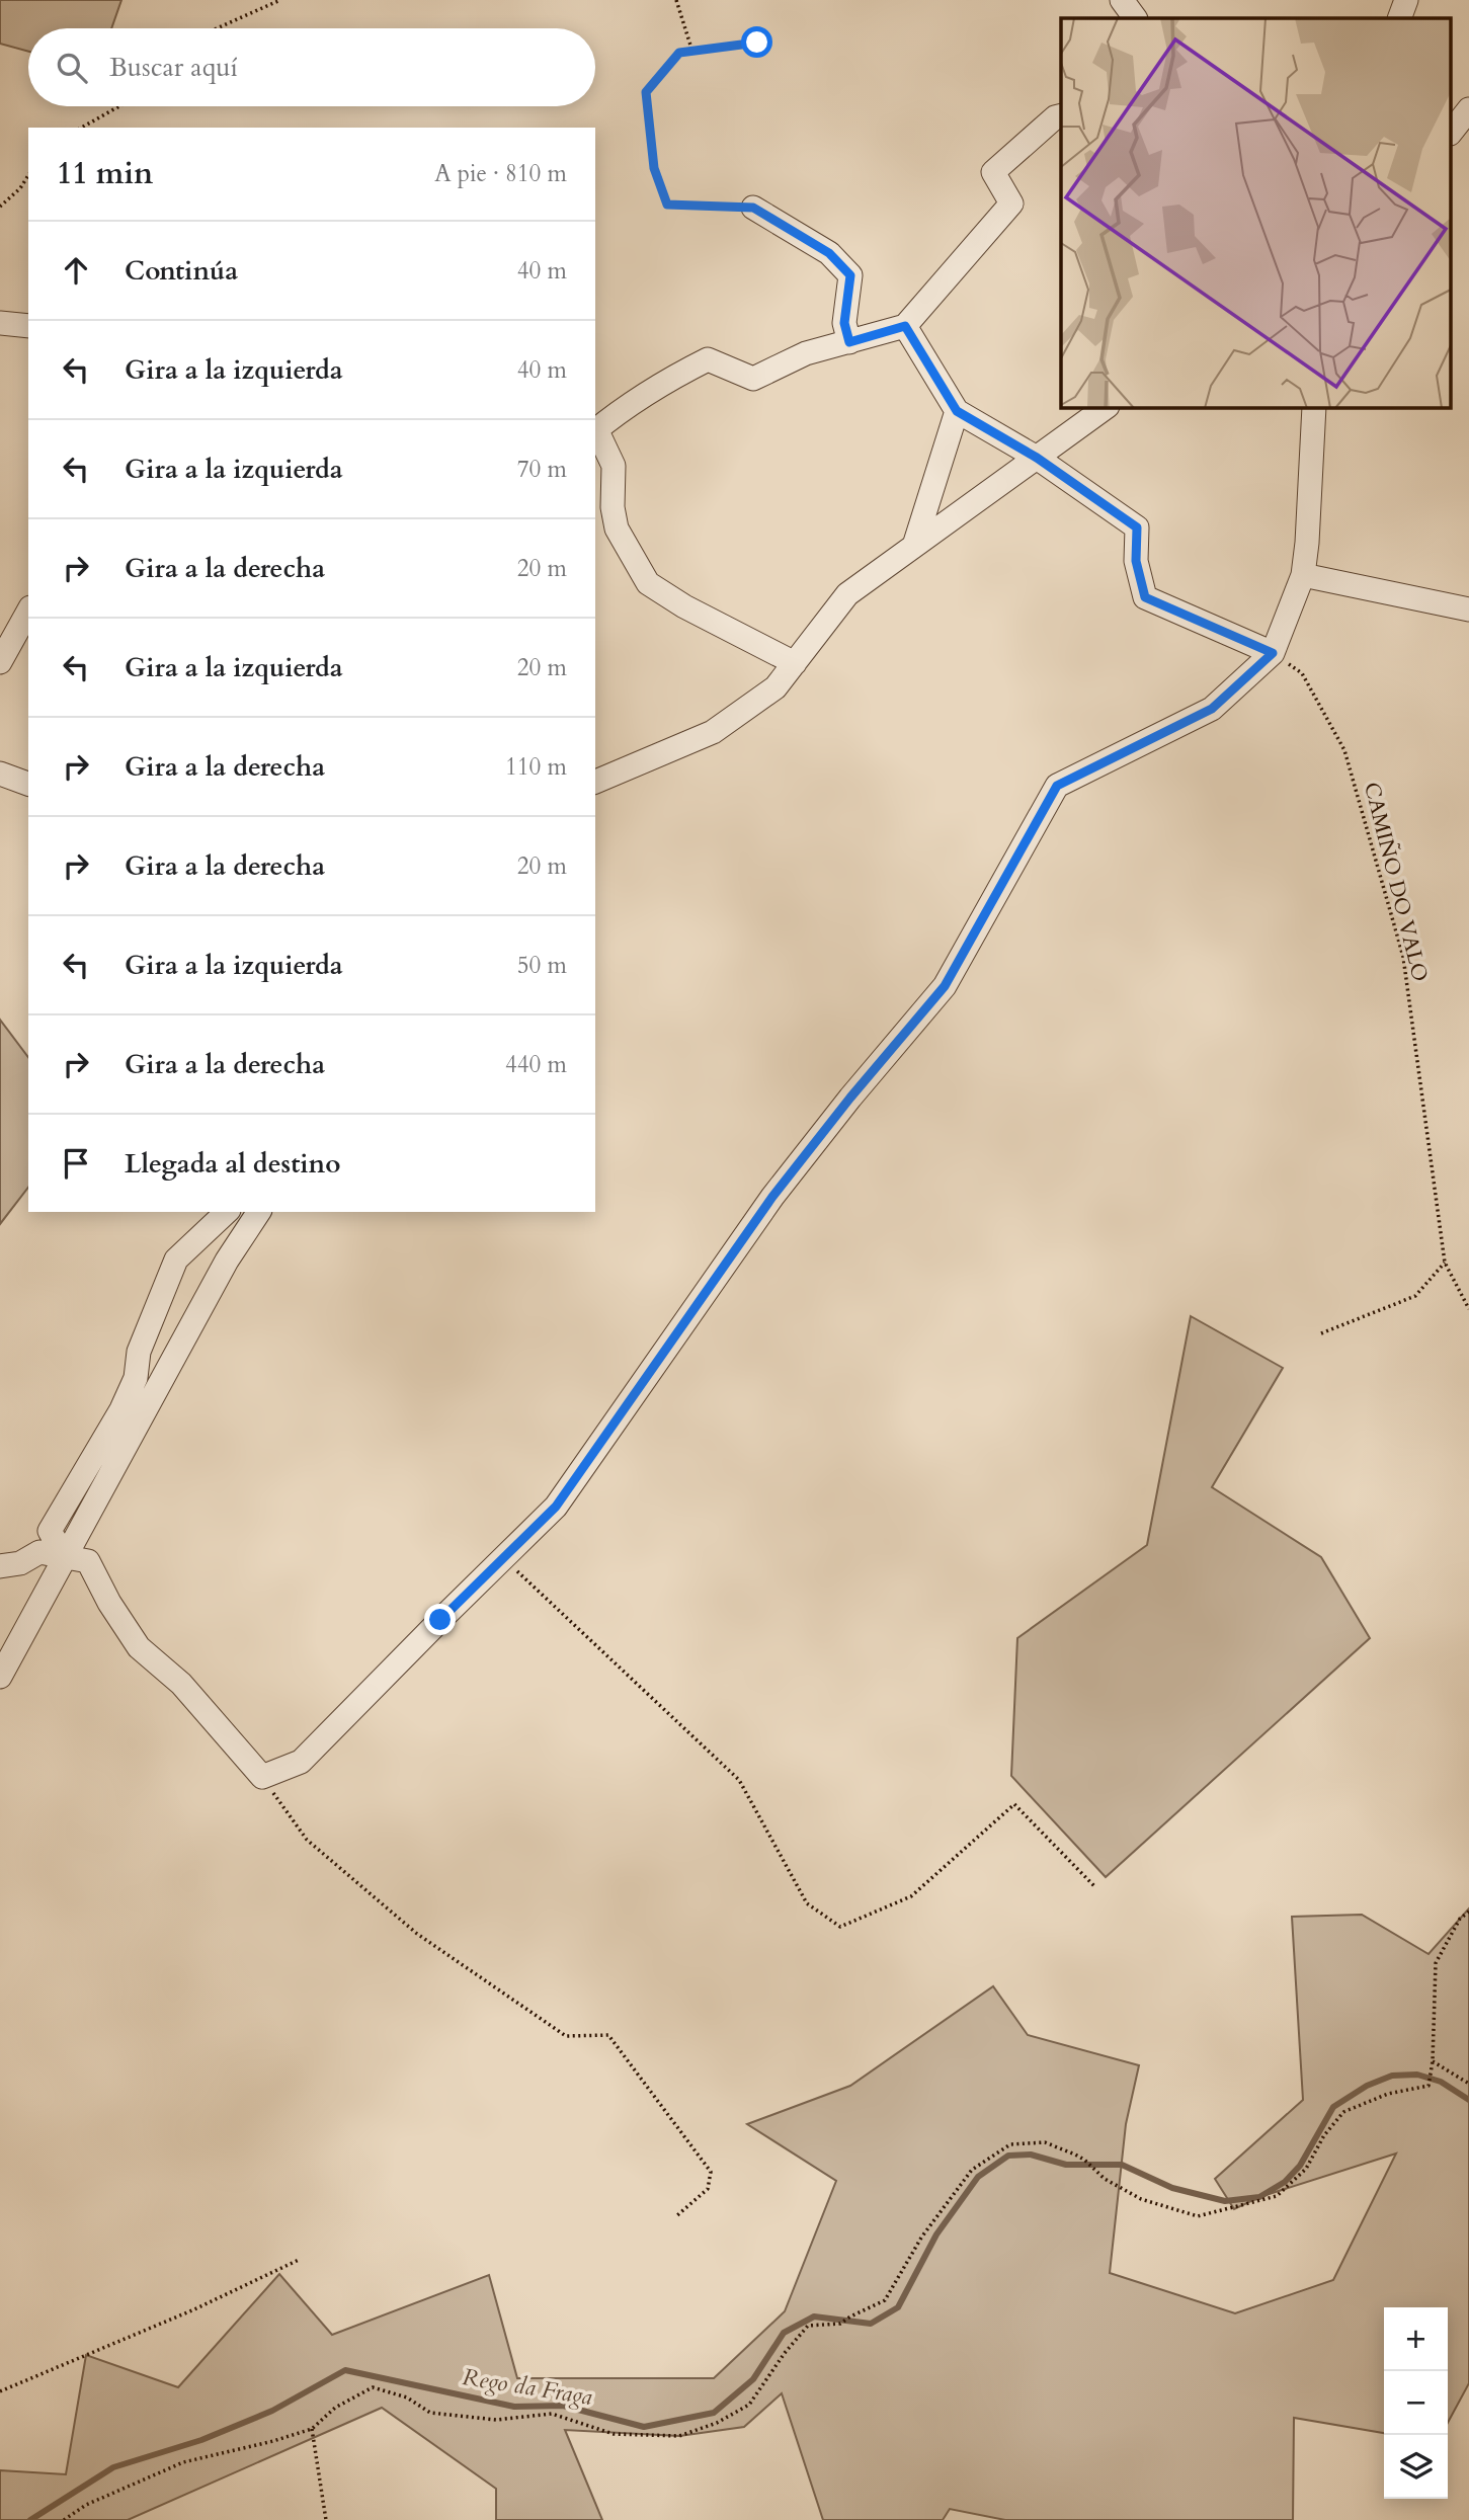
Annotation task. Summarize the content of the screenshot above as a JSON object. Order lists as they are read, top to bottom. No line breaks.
{"streets":{"path":["CAMIÑO DO VALO"]},"water":["Rego da Fraga"],"page":{"search":"Buscar aquí","heading":["11 min","A pie · 810 m"],"list":[["Continúa","40 m"],["Gira a la izquierda","40 m"],["Gira a la izquierda","70 m"],["Gira a la derecha","20 m"],["Gira a la izquierda","20 m"],["Gira a la derecha","110 m"],["Gira a la derecha","20 m"],["Gira a la izquierda","50 m"],["Gira a la derecha","440 m"],"Llegada al destino"],"map_buttons":["+","−"]}}
